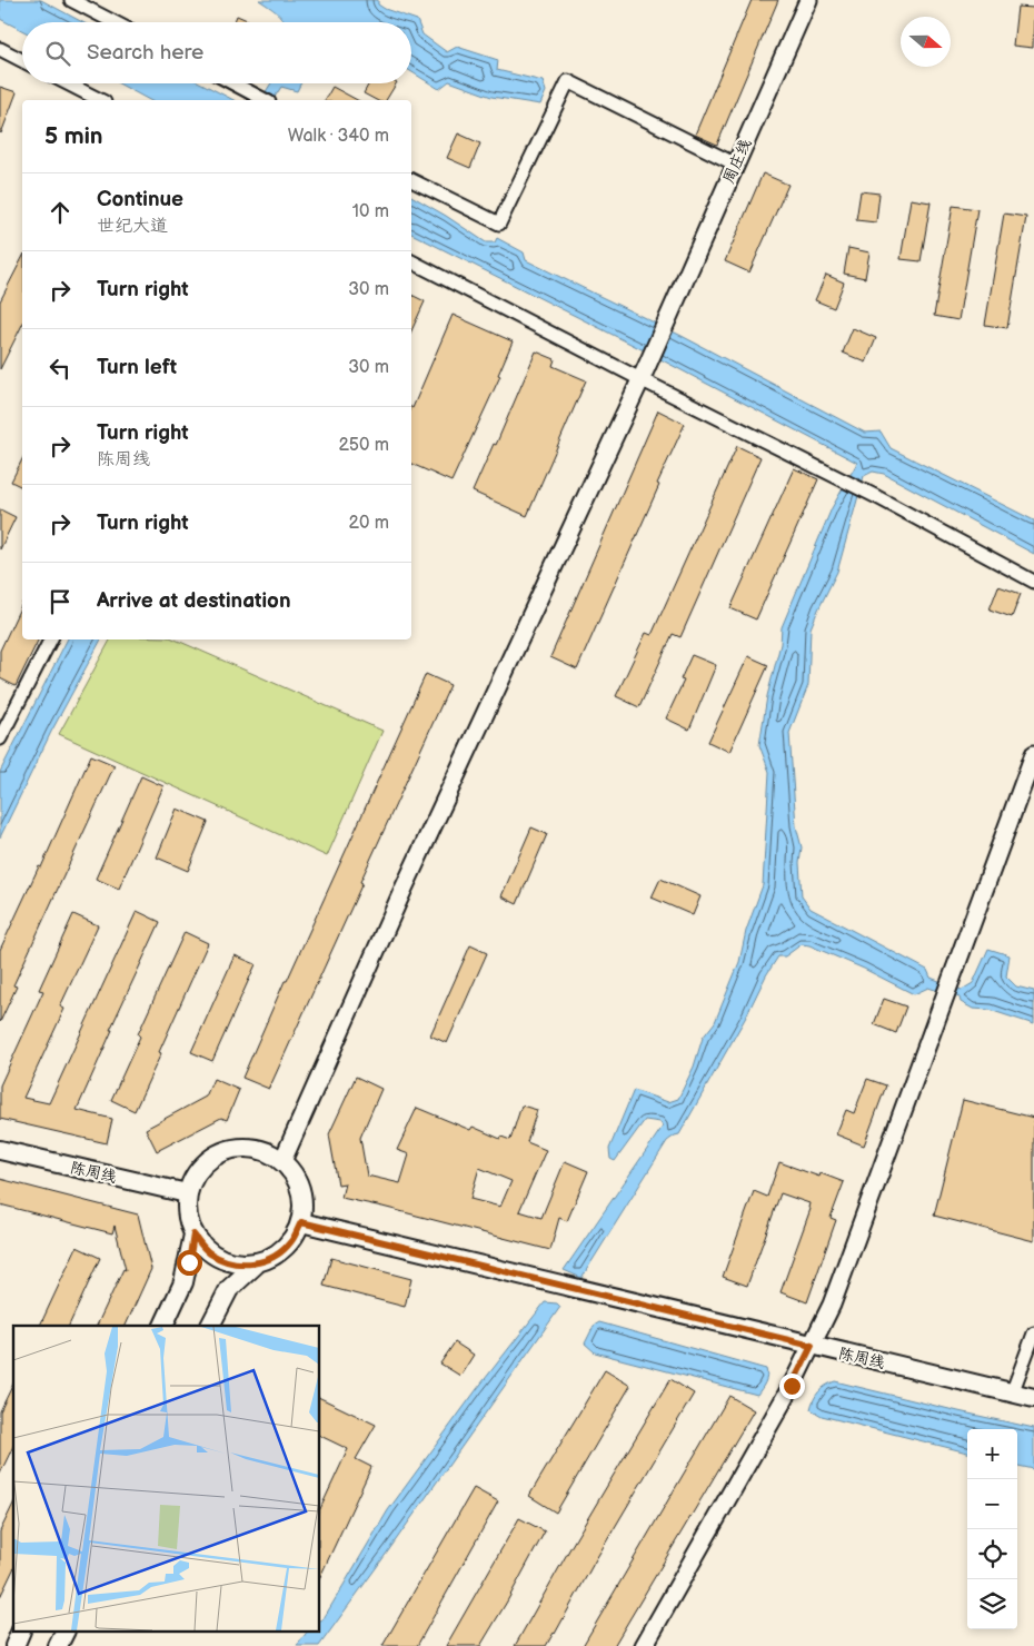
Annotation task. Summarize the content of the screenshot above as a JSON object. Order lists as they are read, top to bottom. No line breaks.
{"streets":{"main road":["陈周线"],"street":["周庄线"]},"crossings":[["周庄线","陈周线"]],"north":"right","page":{"search":"Search here","heading":["5 min","Walk · 340 m"],"list":[["Continue","世纪大道","10 m"],["Turn right","30 m"],["Turn left","30 m"],["Turn right","陈周线","250 m"],["Turn right","20 m"],"Arrive at destination"],"map_buttons":["+","−"]}}
